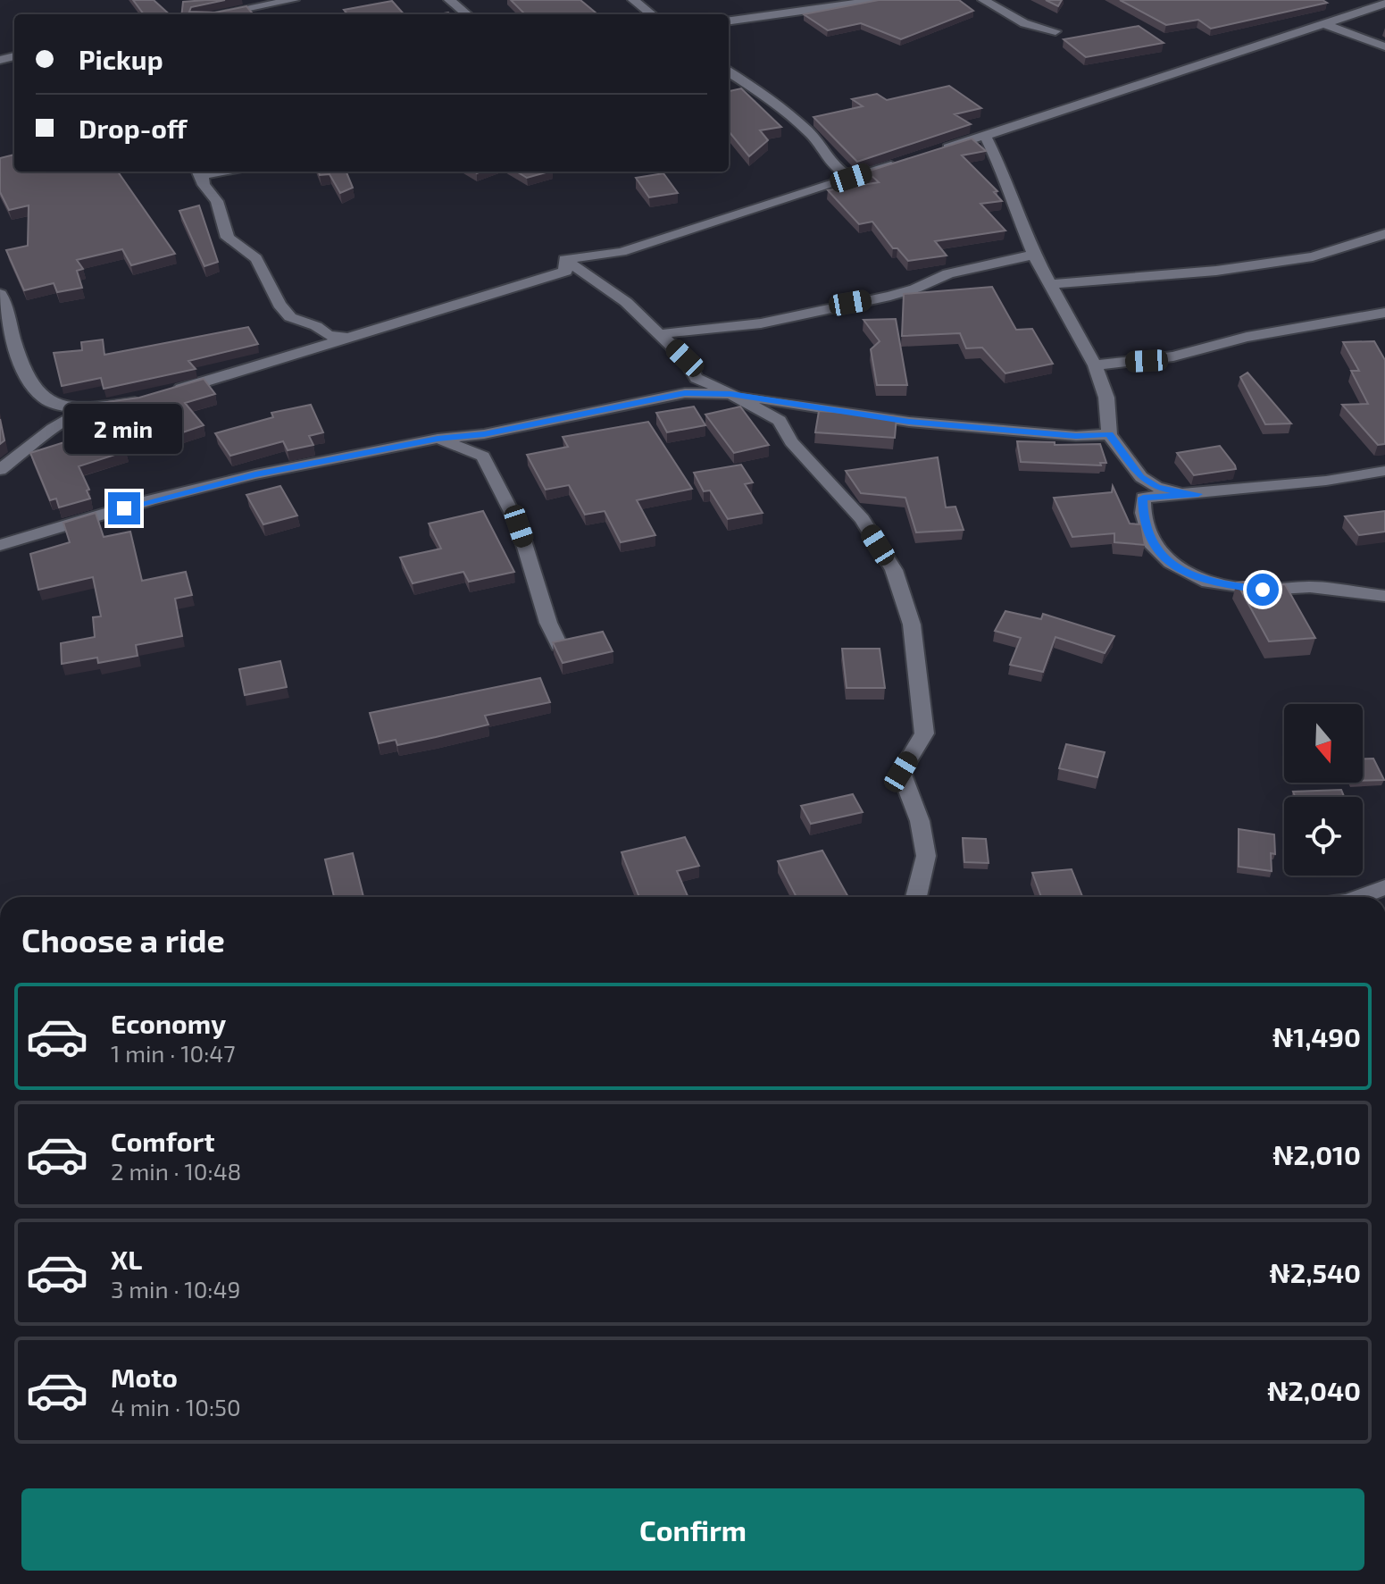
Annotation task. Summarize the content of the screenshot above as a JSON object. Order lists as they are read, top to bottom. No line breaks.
{"north":"bottom","page":{"banner":["Pickup","Drop-off"],"bubble":"2 min","heading":"Choose a ride","list":[{"name":"Economy","note":"1 min · 10:47","value":"₦1,490"},{"name":"Comfort","note":"2 min · 10:48","value":"₦2,010"},{"name":"XL","note":"3 min · 10:49","value":"₦2,540"},{"name":"Moto","note":"4 min · 10:50","value":"₦2,040"}],"buttons":"Confirm"}}
